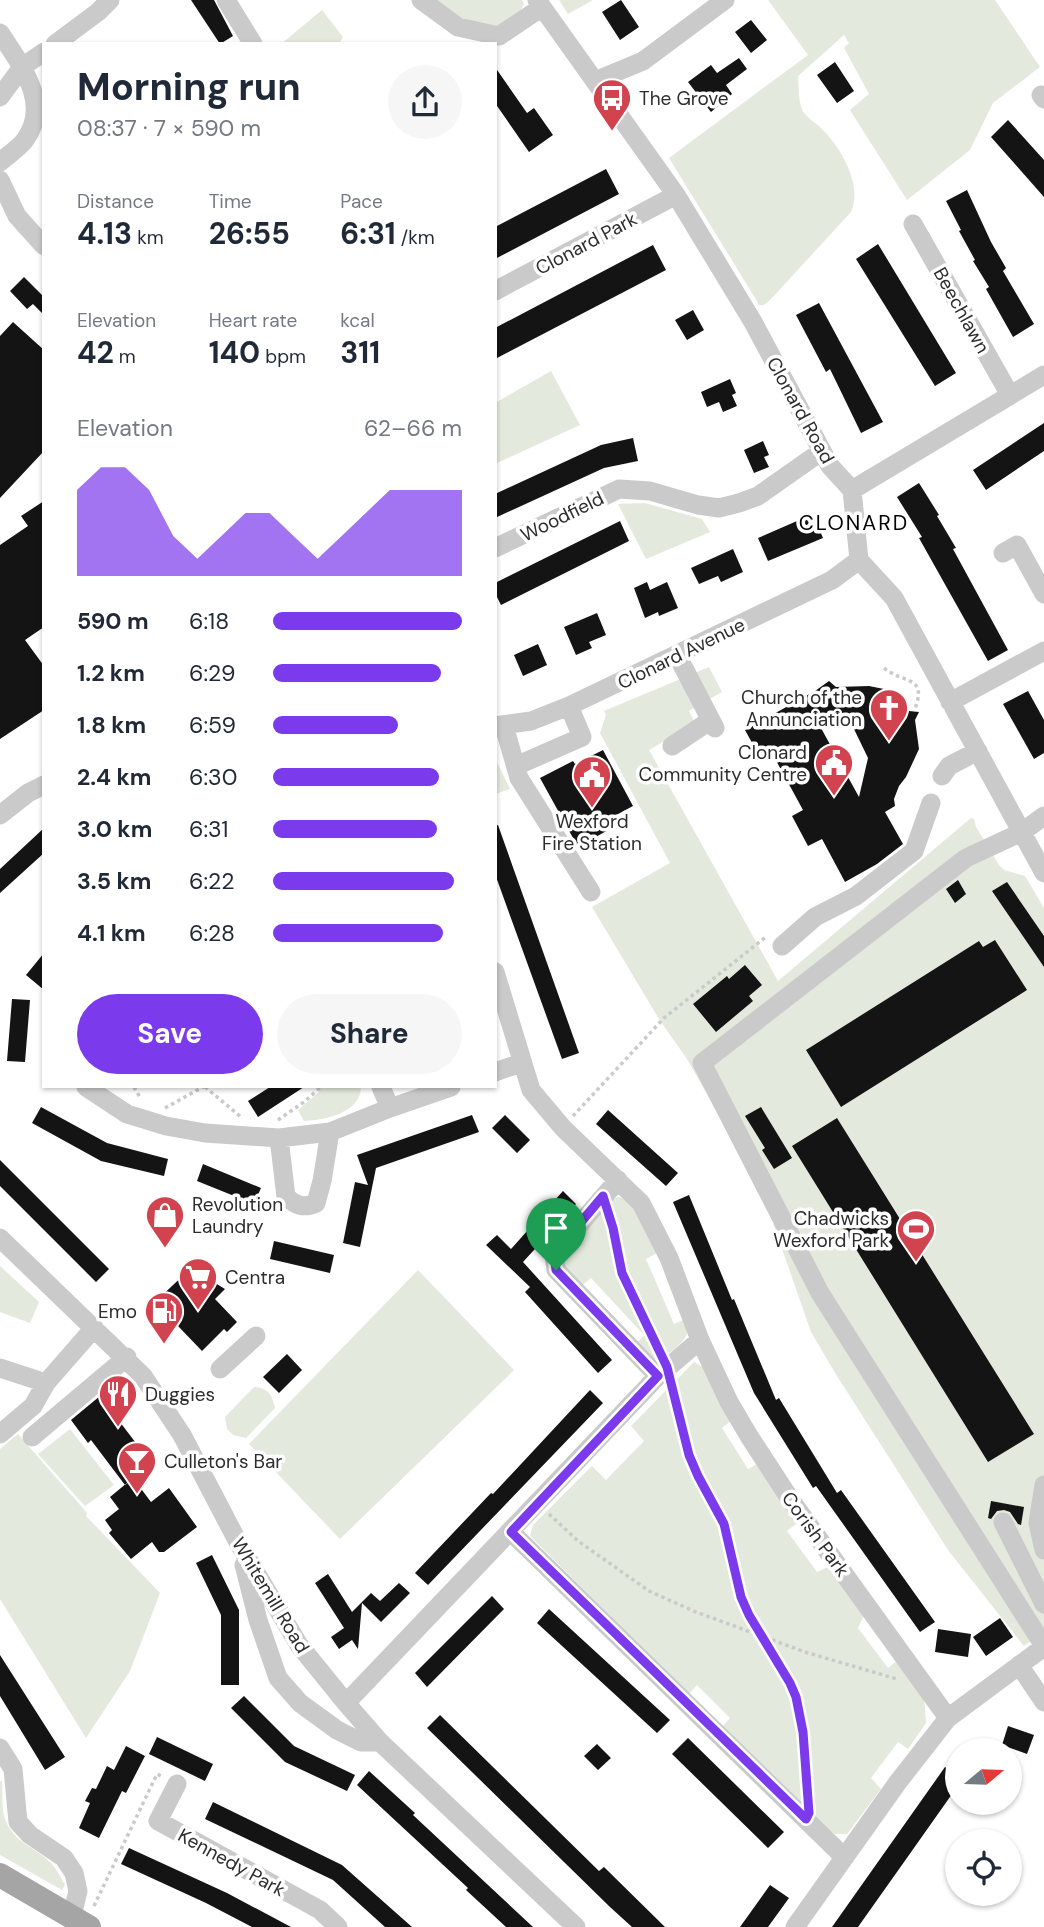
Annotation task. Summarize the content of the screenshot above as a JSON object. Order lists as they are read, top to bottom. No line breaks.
{"streets":{"street":["Clonard Park","Beechlawn","Clonard Road","Woodfield","Clonard Avenue","Corish Park","Whitemill Road","Kennedy Park"]},"crossings":[["Clonard Park","Clonard Road"],["Clonard Road","Woodfield"]],"districts":["CLONARD"],"places":{"bus stop":["The Grove"],"church":["Church of the Annunciation"],"public building":["Clonard Community Centre","Wexford Fire Station"],"shop":["Revolution Laundry"],"sports":["Chadwicks Wexford Park"],"supermarket":["Centra"],"fuel station":["Emo"],"restaurant":["Duggies"],"bar":["Culleton's Bar"]},"north":"right","page":{"heading":["Morning run","08:37 · 7 × 590 m"],"stats":[["Distance","4.13 km"],["Time","26:55"],["Pace","6:31 /km"],["Elevation","42 m"],["Heart rate","140 bpm"],["kcal","311"]],"chart":["Elevation","62–66 m"],"list":[{"name":"590 m","note":"6:18"},{"name":"1.2 km","note":"6:29"},{"name":"1.8 km","note":"6:59"},{"name":"2.4 km","note":"6:30"},{"name":"3.0 km","note":"6:31"},{"name":"3.5 km","note":"6:22"},{"name":"4.1 km","note":"6:28"}],"buttons":["Save","Share"]}}
